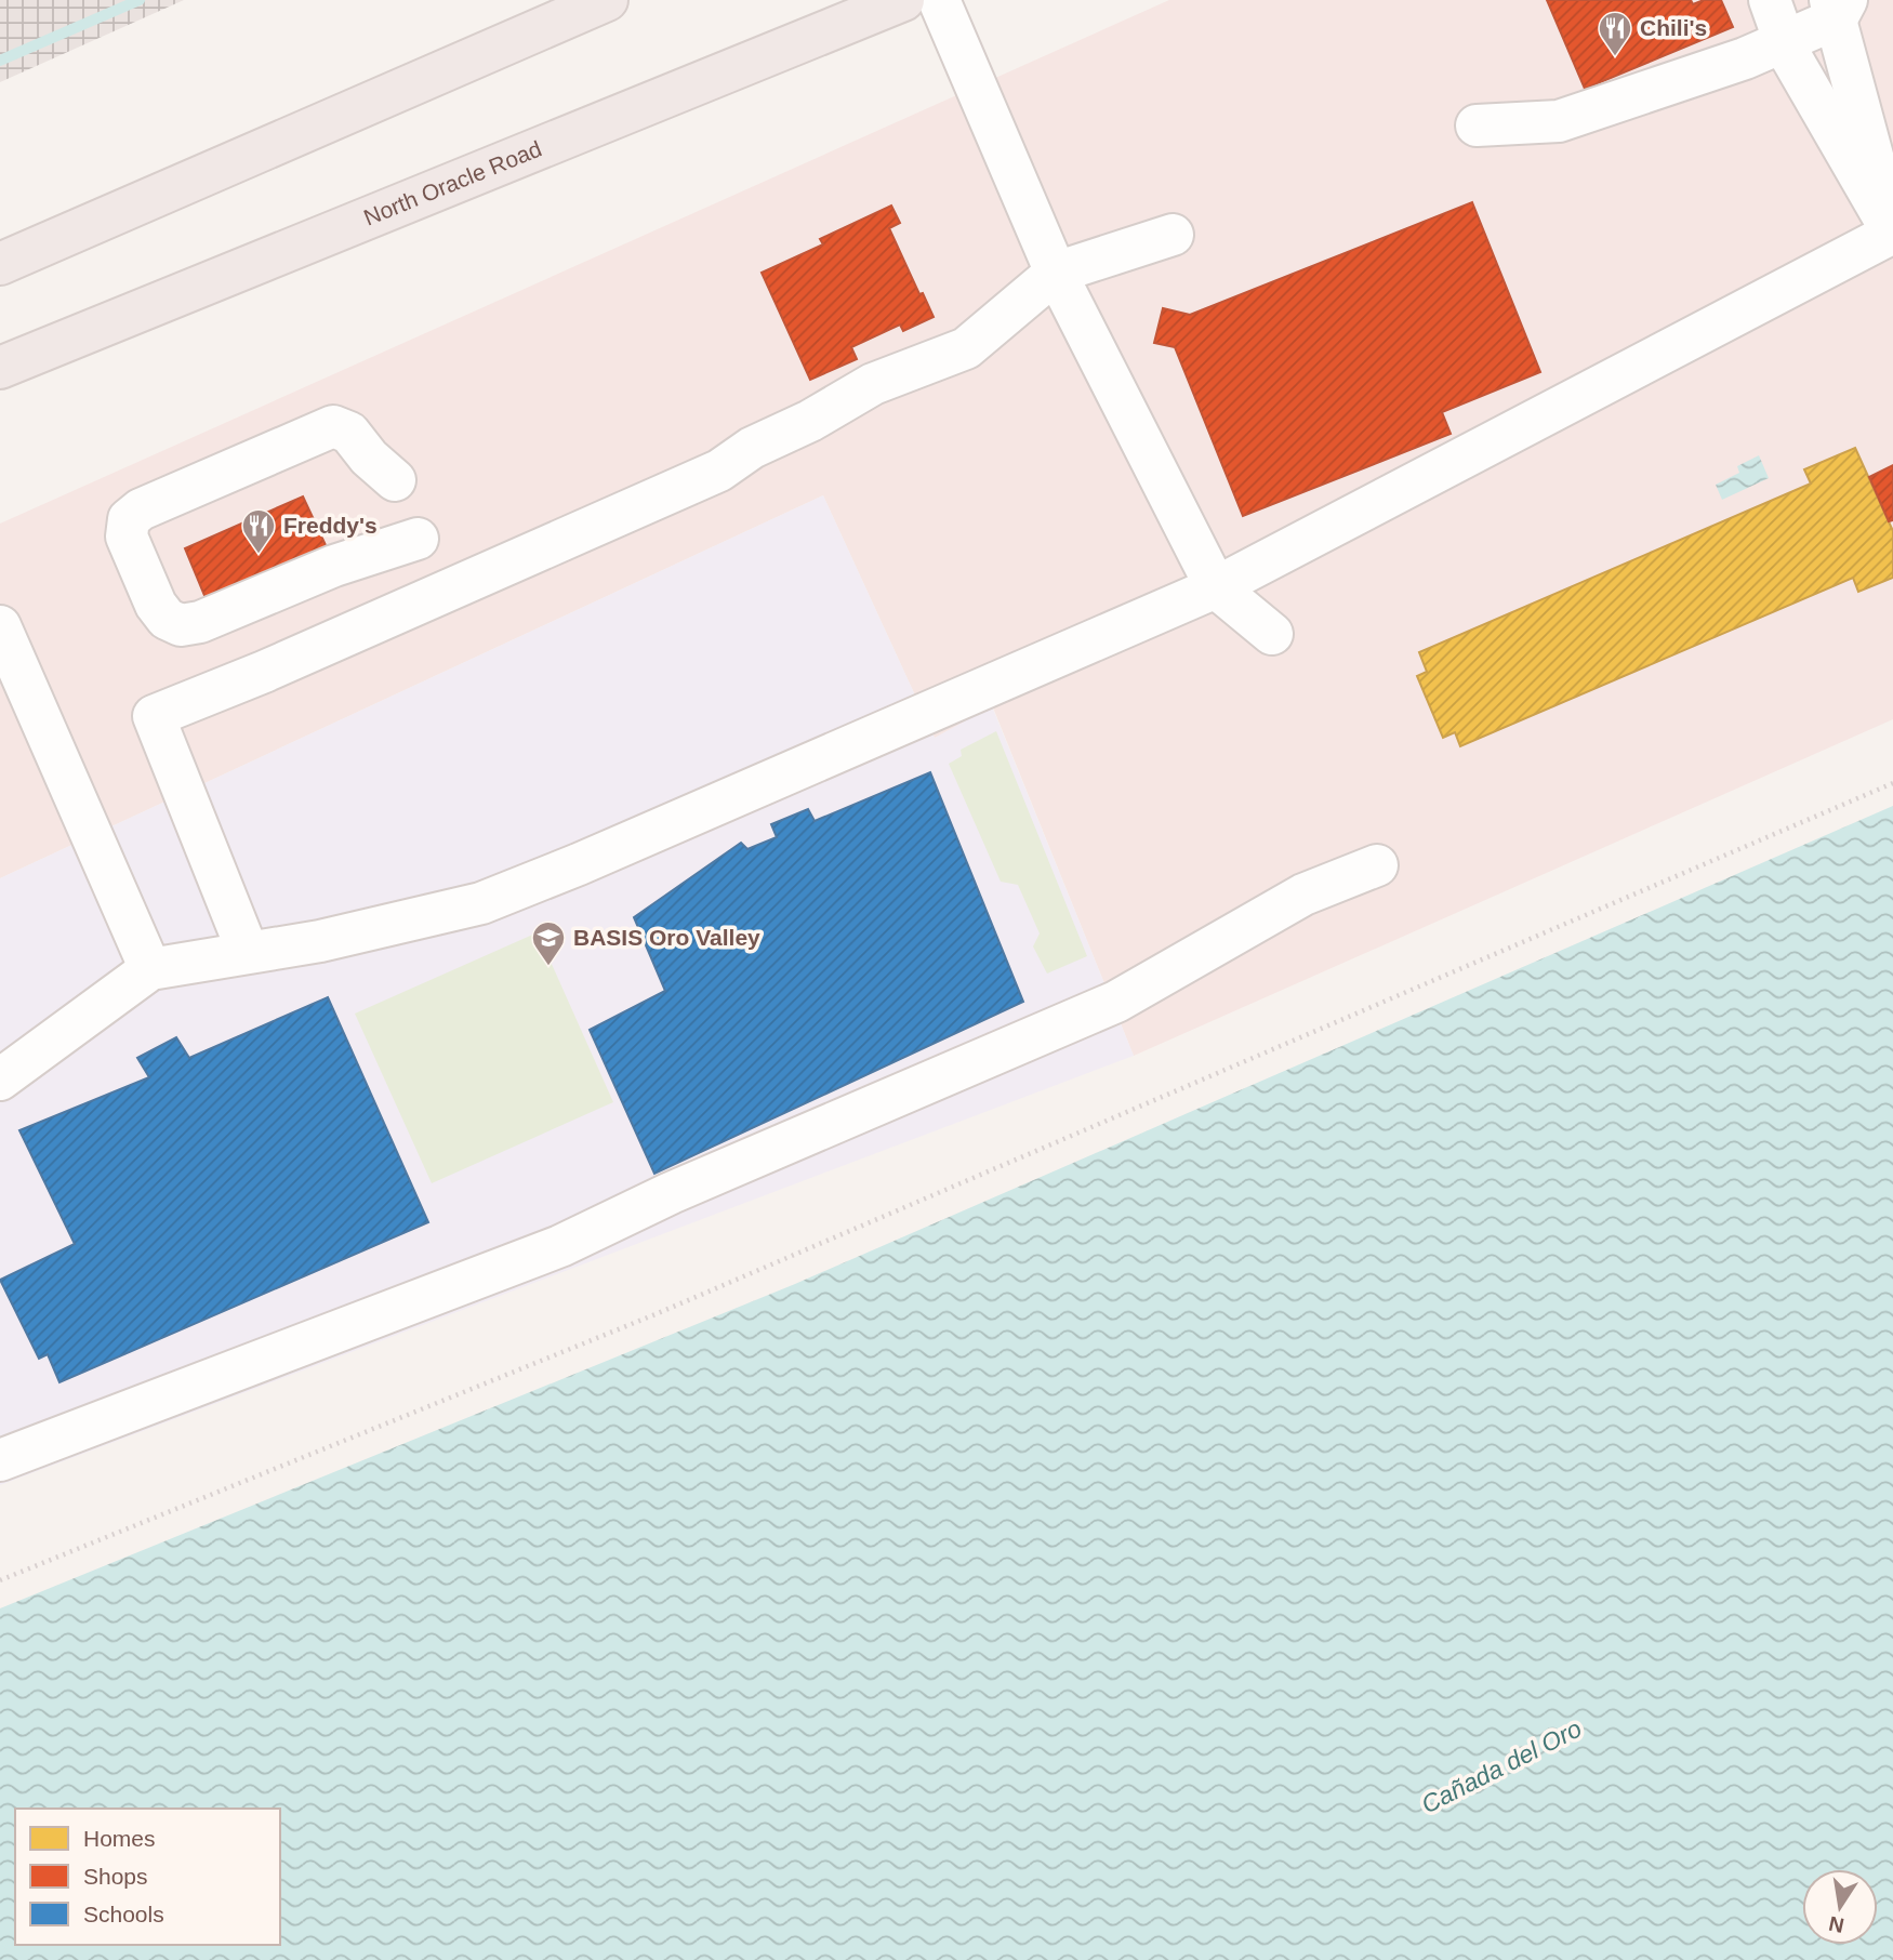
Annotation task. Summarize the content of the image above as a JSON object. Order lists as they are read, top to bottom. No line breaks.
{"streets":{"highway":["North Oracle Road"]},"water":["Cañada del Oro"],"places":{"restaurant":["Chili's","Freddy's"],"school or university":["BASIS Oro Valley"]},"legend":["Homes","Shops","Schools"],"north":"bottom"}
